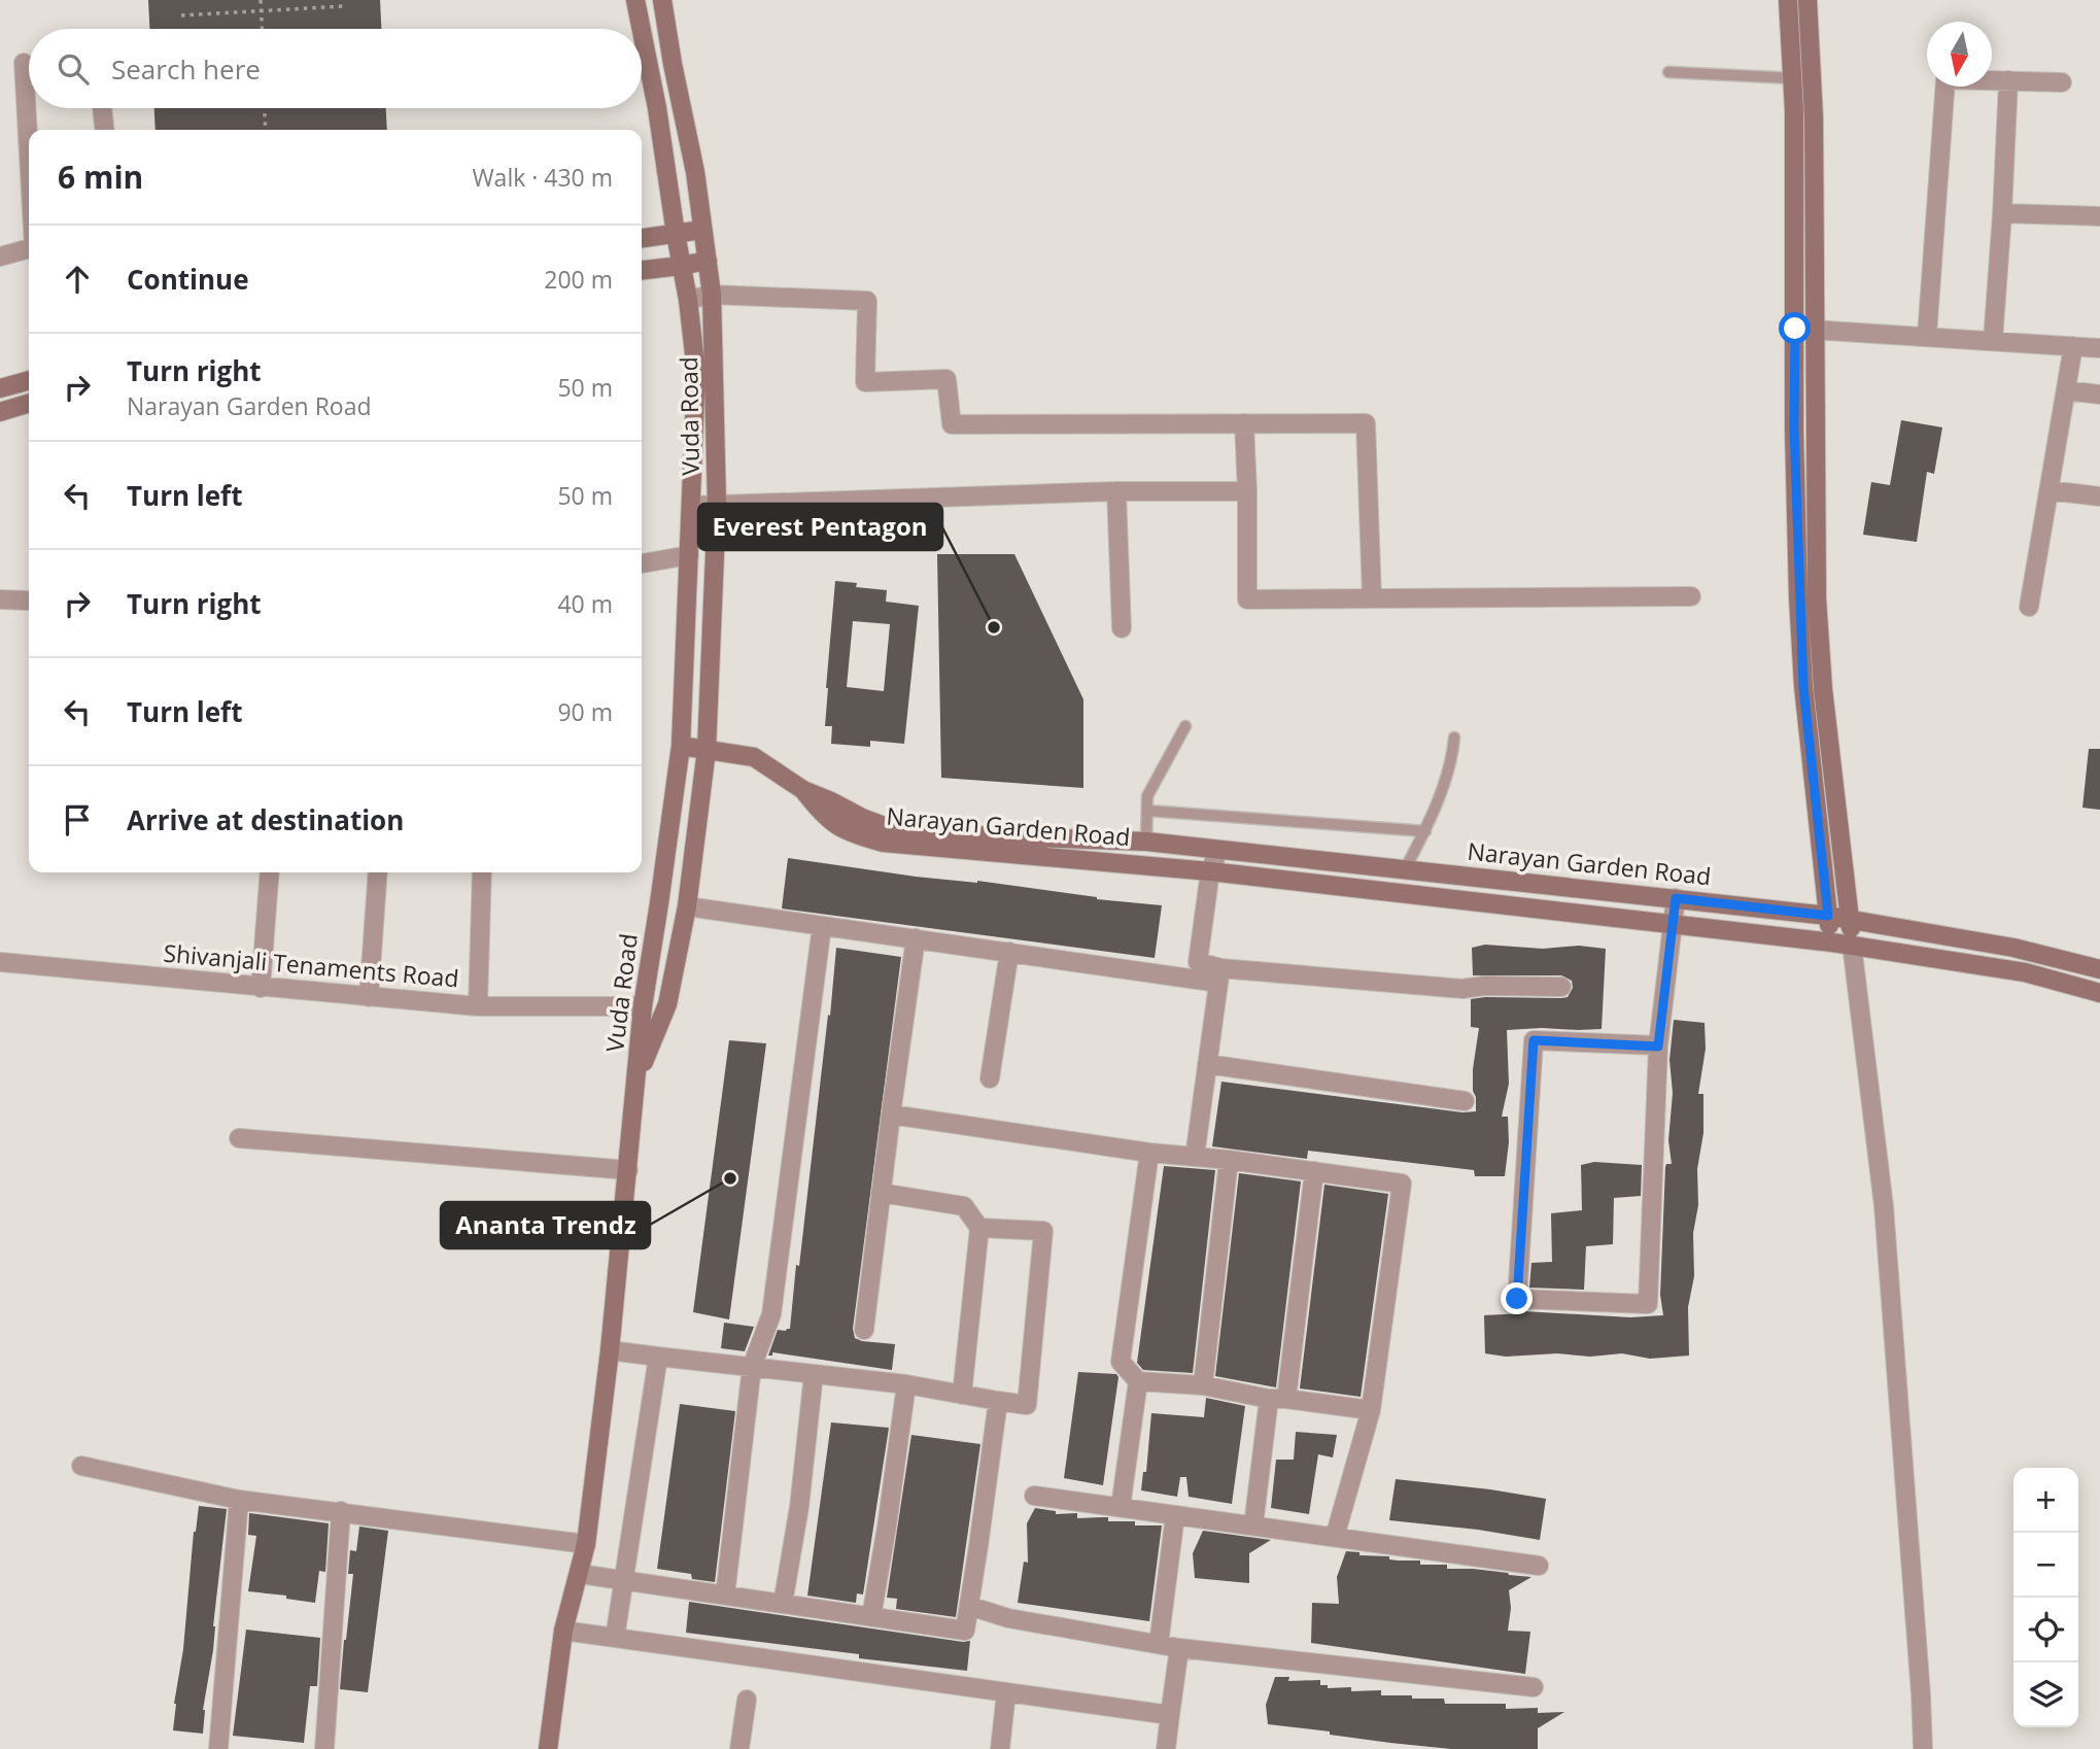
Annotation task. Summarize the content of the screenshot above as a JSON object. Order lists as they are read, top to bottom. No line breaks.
{"streets":{"street":["Vuda Road","Narayan Garden Road","Shivanjali Tenaments Road"]},"places":["Everest Pentagon","Ananta Trendz"],"north":"bottom","page":{"search":"Search here","heading":["6 min","Walk · 430 m"],"list":[["Continue","200 m"],["Turn right","Narayan Garden Road","50 m"],["Turn left","50 m"],["Turn right","40 m"],["Turn left","90 m"],"Arrive at destination"],"map_buttons":["+","−"]}}
